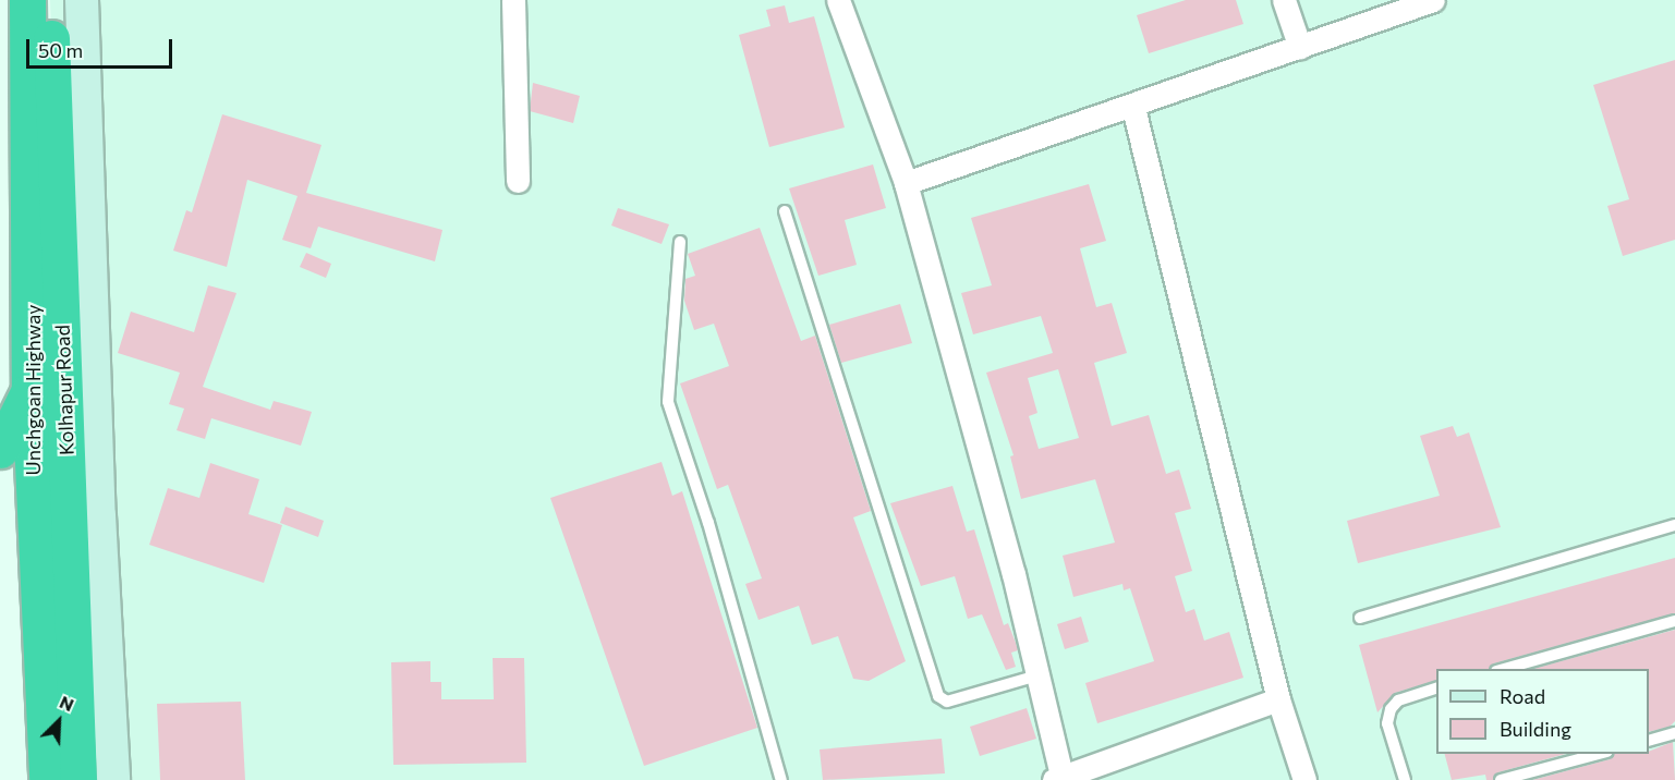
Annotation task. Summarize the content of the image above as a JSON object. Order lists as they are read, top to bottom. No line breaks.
{"streets":{"highway":["Unchgoan Highway","Kolhapur Road"]},"legend":["Road","Building"],"scale_bar":"50 m","north":"top right"}
